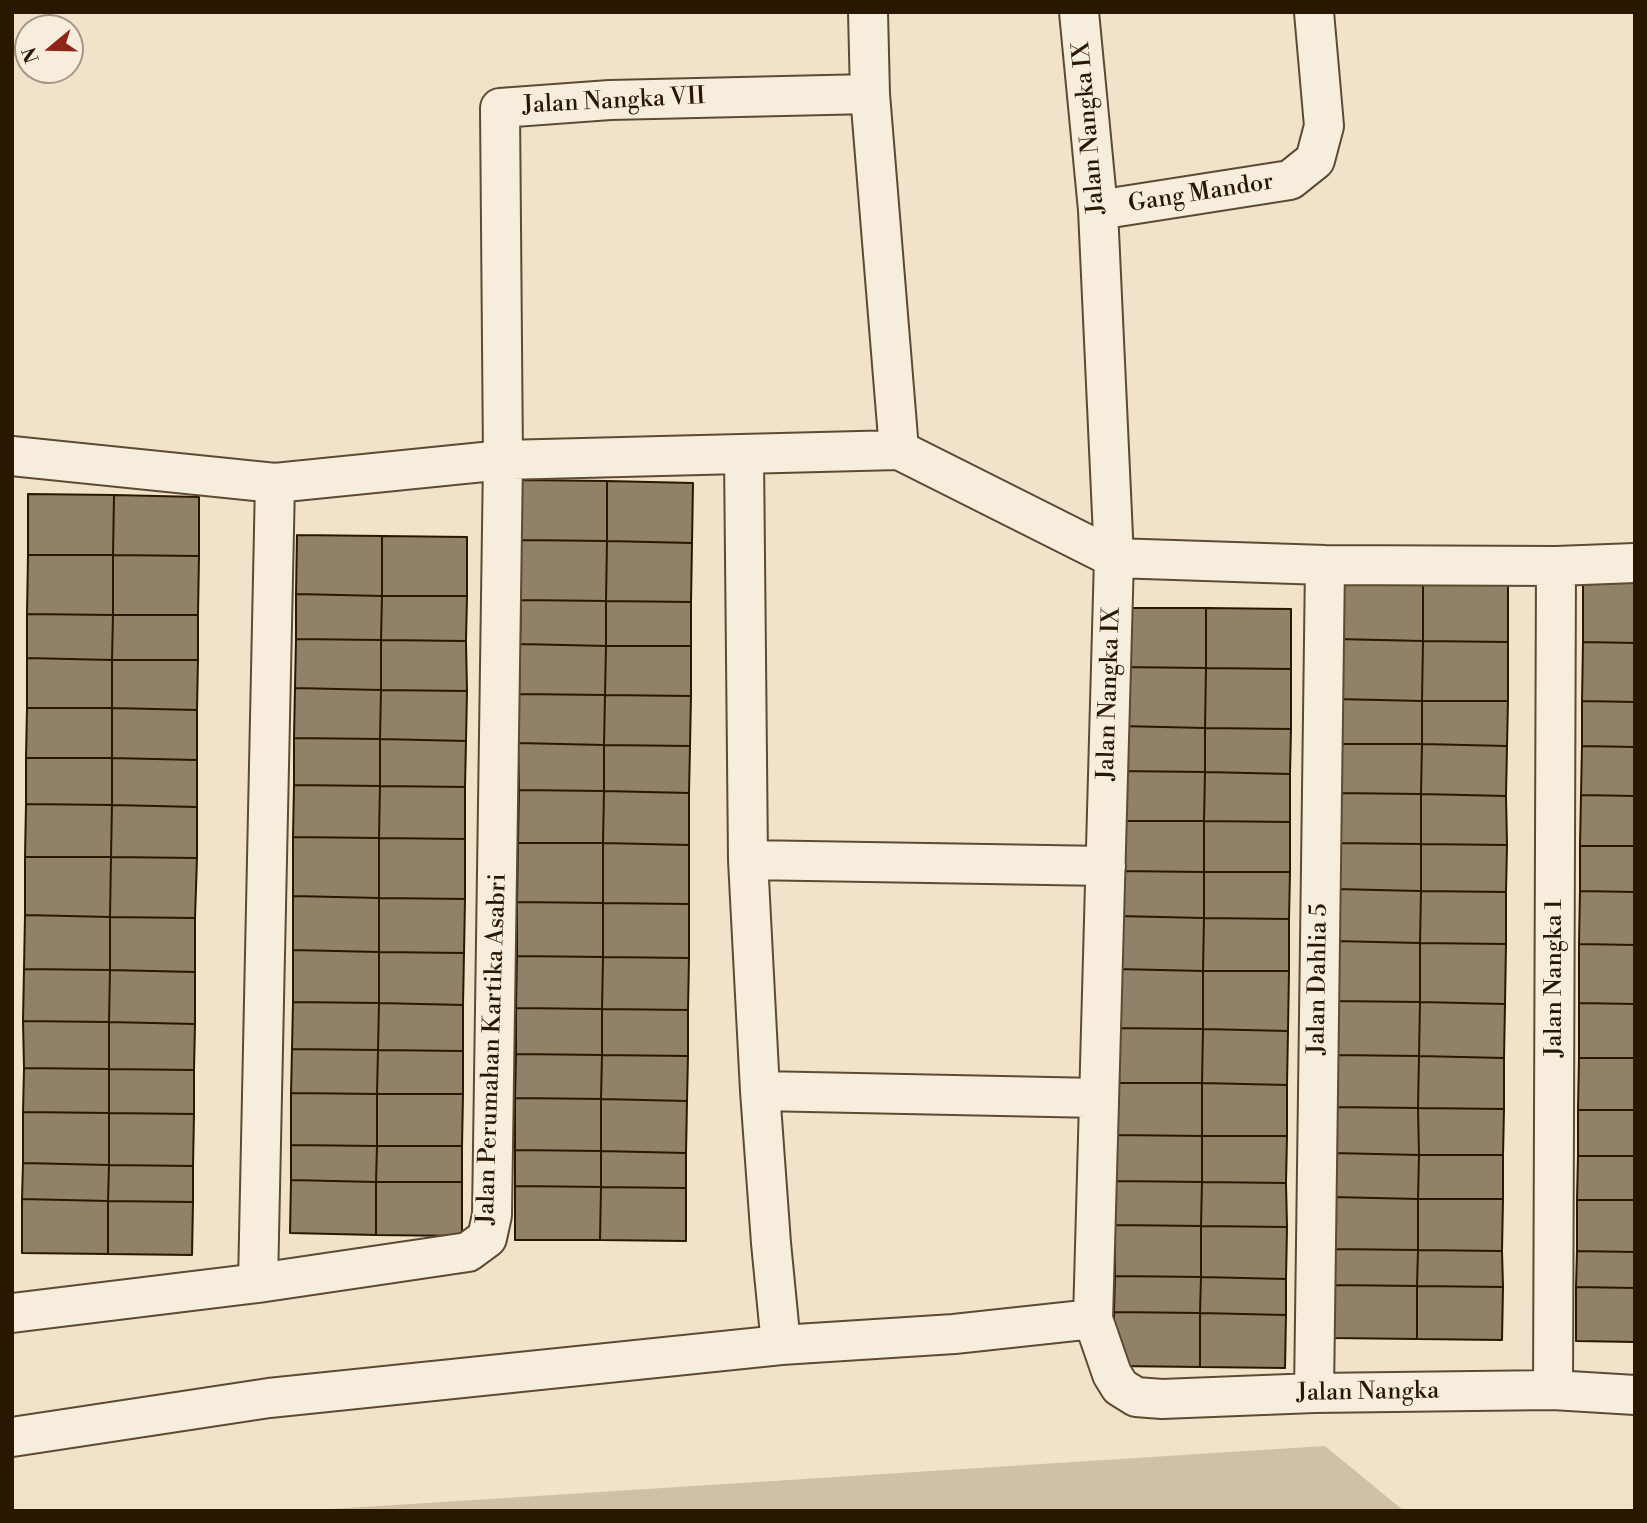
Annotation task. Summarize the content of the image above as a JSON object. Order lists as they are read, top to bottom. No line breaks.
{"streets":{"street":["Jalan Nangka VII","Jalan Nangka IX","Gang Mandor","Jalan Nangka 1","Jalan Dahlia 5","Jalan Perumahan Kartika Asabri","Jalan Nangka"]},"crossings":[["Jalan Nangka VII","Jalan Perumahan Kartika Asabri"],["Jalan Nangka IX","Gang Mandor"],["Jalan Nangka IX","Jalan Nangka"],["Jalan Nangka 1","Jalan Nangka"],["Jalan Dahlia 5","Jalan Nangka"]],"north":"left"}
